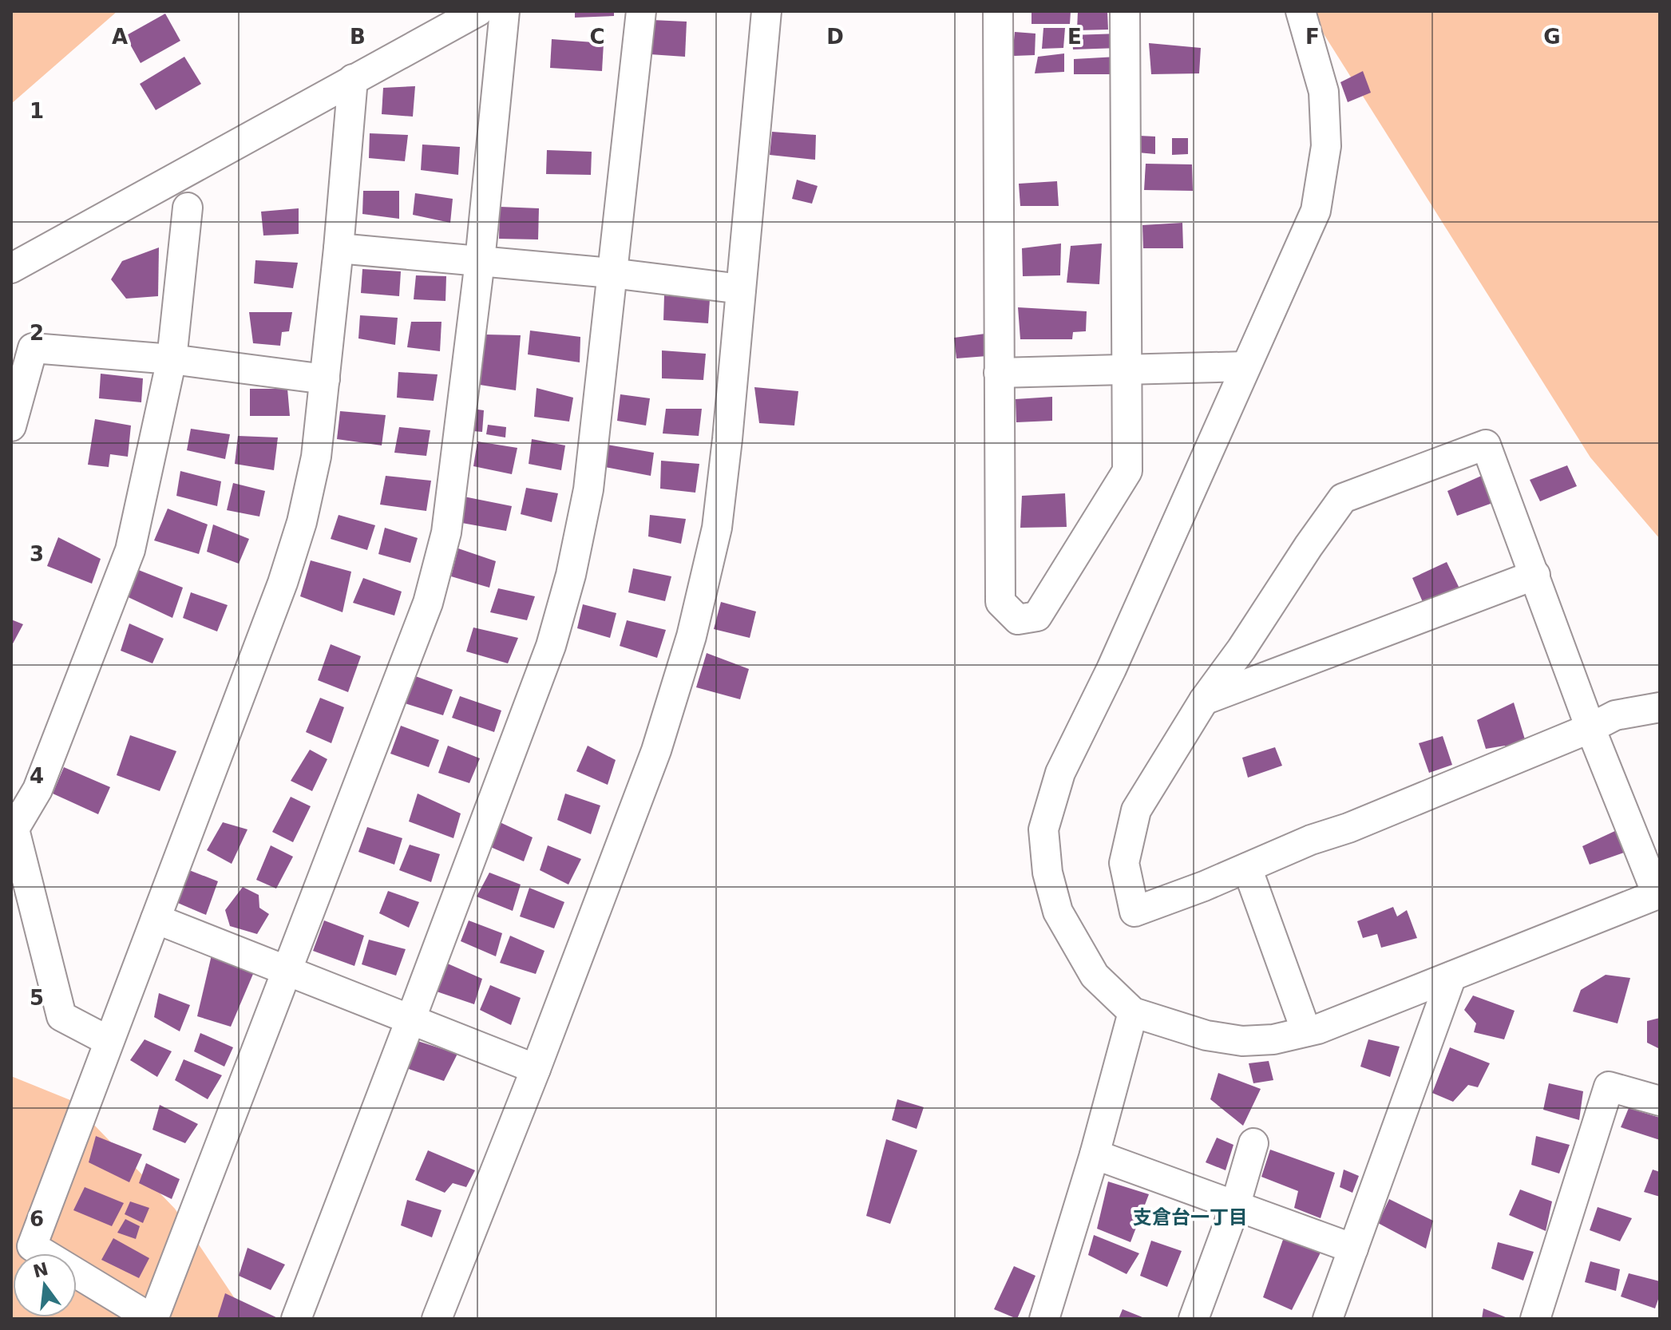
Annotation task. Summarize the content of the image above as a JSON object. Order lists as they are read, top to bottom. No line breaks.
{"districts":["支倉台一丁目"],"north":"top","grid":{"columns":["A","B","C","D","E","F","G"],"rows":["1","2","3","4","5","6"]}}
